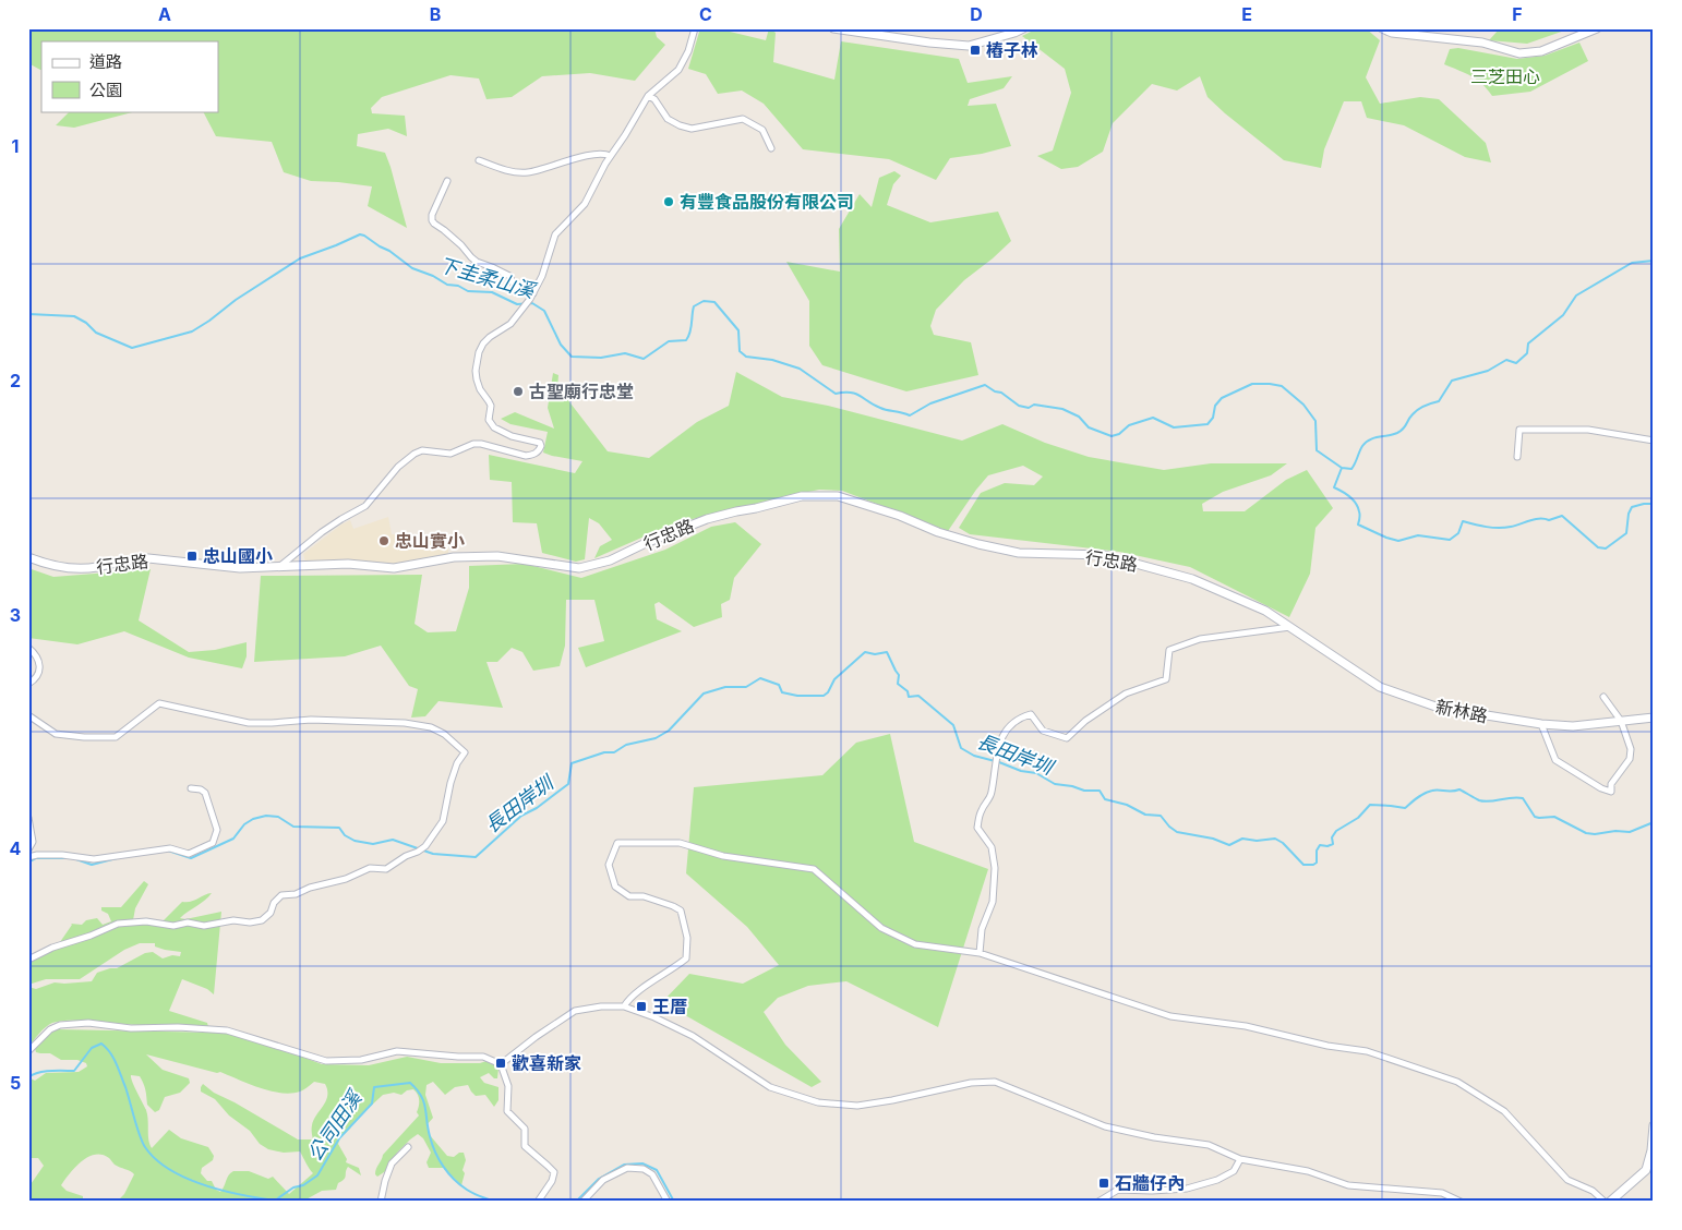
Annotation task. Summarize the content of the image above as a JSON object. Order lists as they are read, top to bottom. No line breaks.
{"streets":{"street":["行忠路","新林路"]},"crossings":[["行忠路","新林路"]],"water":["下圭柔山溪","長田岸圳","公司田溪"],"parks":["三芝田心"],"places":{"transit":["樁子林","忠山國小","王厝","歡喜新家","石牆仔內"],"other":["有豐食品股份有限公司","古聖廟行忠堂","忠山實小"]},"legend":["道路","公園"],"grid":{"columns":["A","B","C","D","E","F"],"rows":["1","2","3","4","5"]}}
